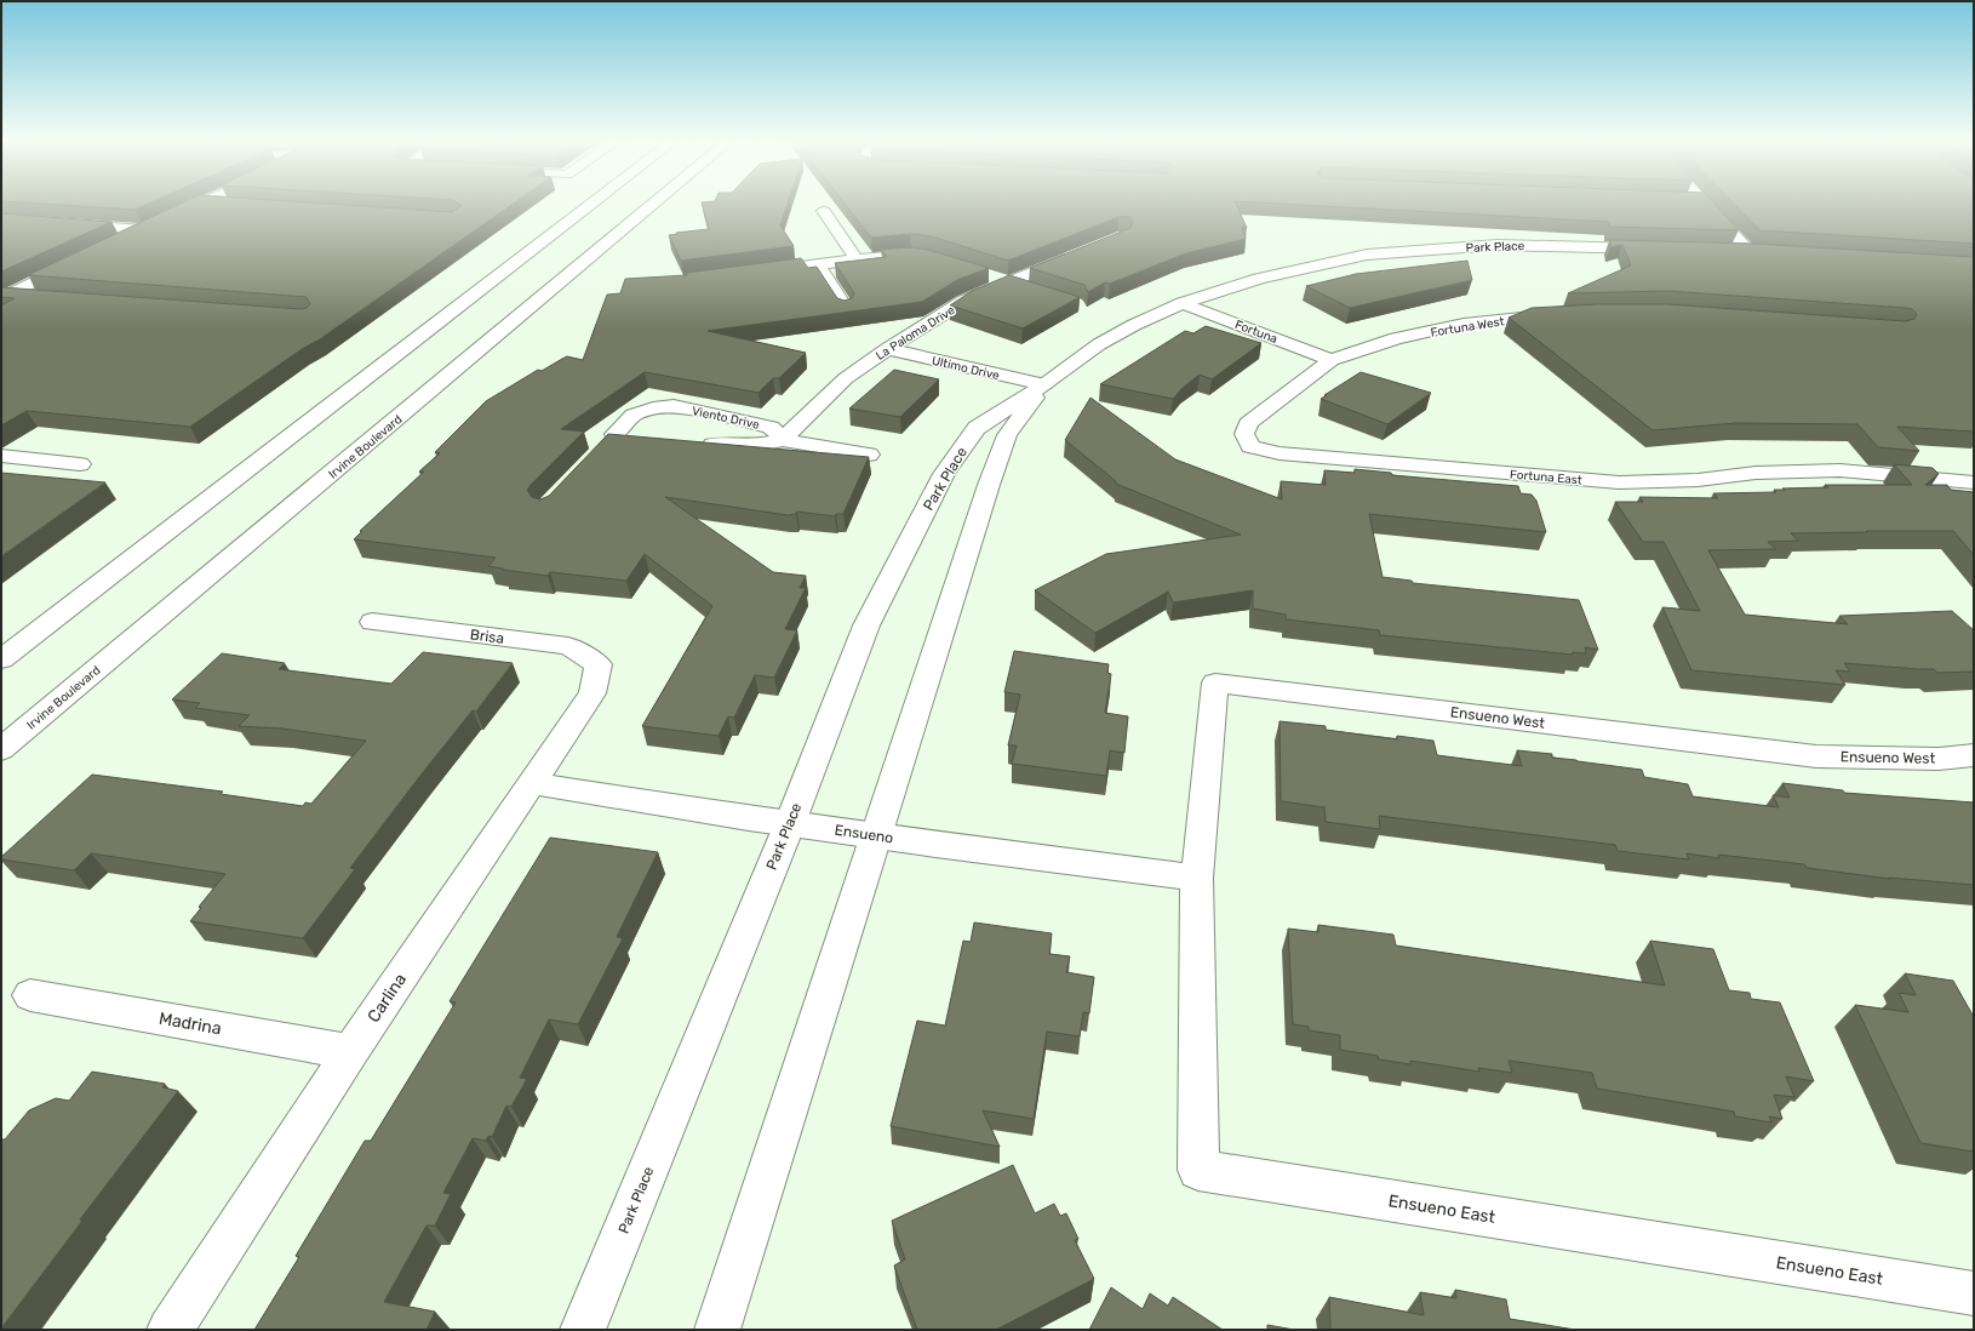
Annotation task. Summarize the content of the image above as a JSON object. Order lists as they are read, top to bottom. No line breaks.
{"streets":{"street":["Park Place","Fortuna West","Fortuna","La Paloma Drive","Ultimo Drive","Viento Drive","Irvine Boulevard","Fortuna East","Brisa","Ensueno West","Ensueno","Carlina","Madrina","Ensueno East"]},"crossings":[["Park Place","Fortuna"],["Park Place","Ultimo Drive"],["Park Place","Ensueno"],["Fortuna West","Fortuna"],["Fortuna West","Fortuna East"],["Fortuna","Fortuna East"],["La Paloma Drive","Ultimo Drive"],["La Paloma Drive","Viento Drive"],["Brisa","Carlina"],["Ensueno West","Ensueno"],["Ensueno West","Ensueno East"],["Ensueno","Carlina"],["Ensueno","Ensueno East"],["Carlina","Madrina"]]}
